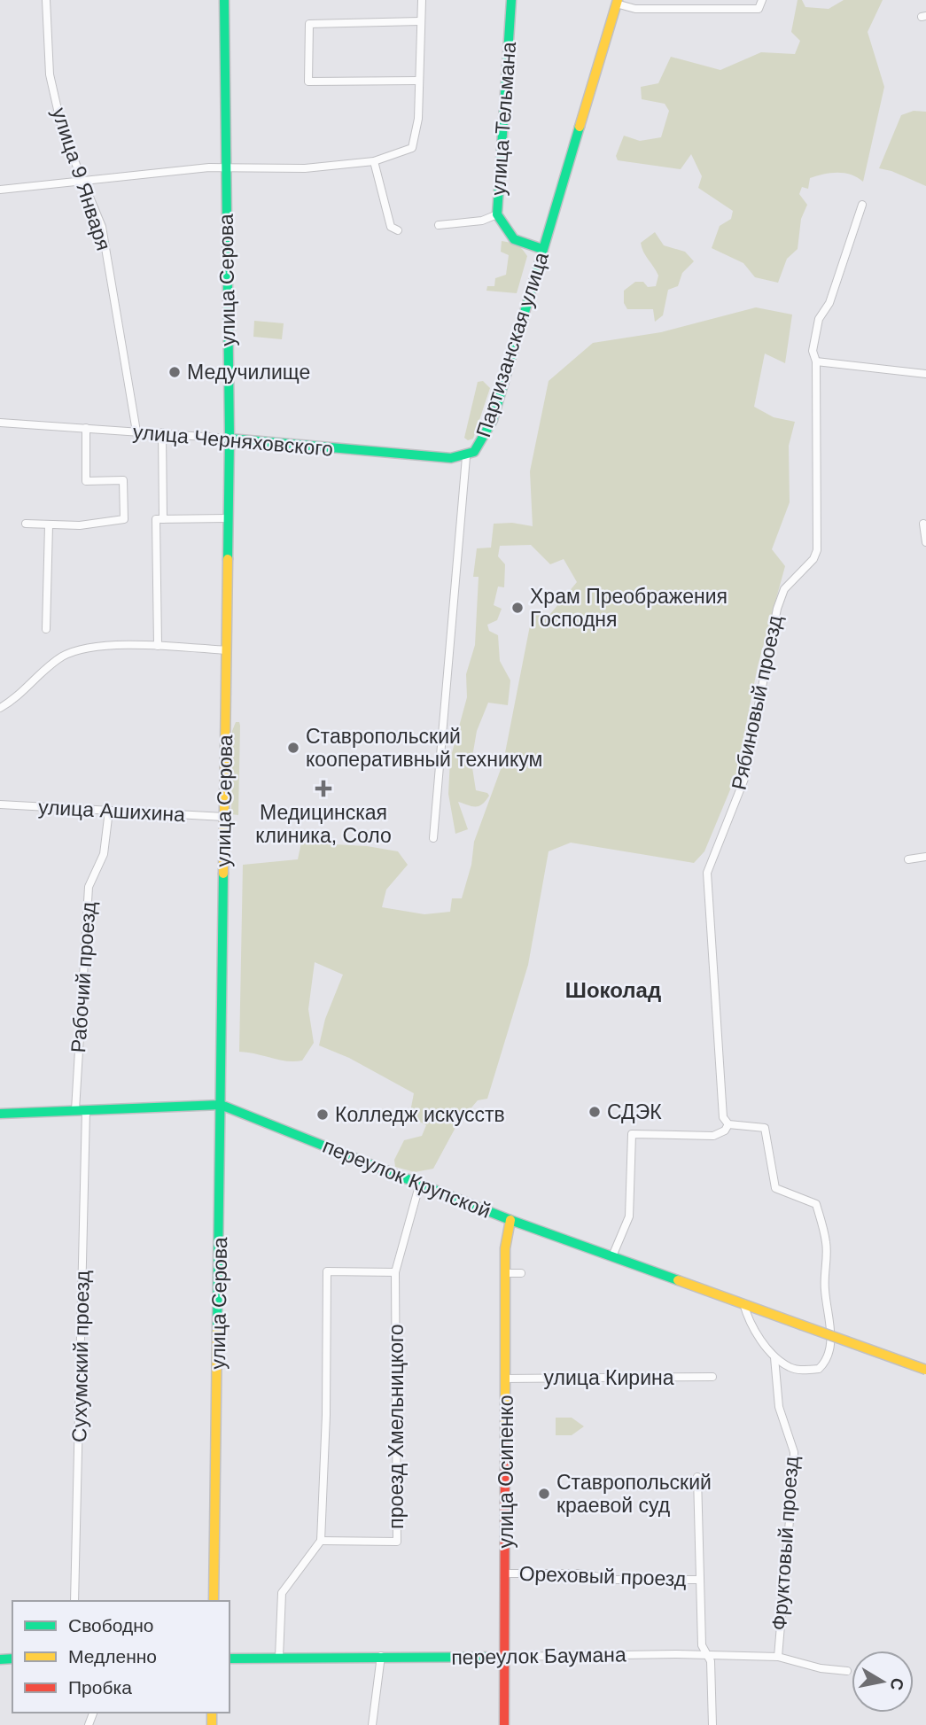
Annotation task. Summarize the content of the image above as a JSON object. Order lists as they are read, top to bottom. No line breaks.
{"streets":{"main road":["улица Тельмана","улица Серова","Партизанская улица","улица Черняховского","переулок Крупской","улица Осипенко","переулок Баумана"],"street":["улица 9 Января","Рябиновый проезд","улица Ашихина","Рабочий проезд","Сухумский проезд","улица Кирина","проезд Хмельницкого","Фруктовый проезд","Ореховый проезд"]},"crossings":[["улица Тельмана","Партизанская улица"],["улица 9 Января","улица Черняховского"],["улица Серова","улица Черняховского"],["улица Серова","улица Ашихина"],["улица Серова","переулок Крупской"],["Партизанская улица","улица Черняховского"],["улица Ашихина","Рабочий проезд"],["Рабочий проезд","переулок Крупской"],["Рабочий проезд","Сухумский проезд"],["переулок Крупской","Сухумский проезд"],["переулок Крупской","проезд Хмельницкого"],["переулок Крупской","улица Осипенко"],["улица Кирина","улица Осипенко"],["улица Осипенко","Ореховый проезд"],["улица Осипенко","переулок Баумана"],["Фруктовый проезд","переулок Баумана"]],"districts":["Шоколад"],"places":{"other":["Медучилище","Храм Преображения Господня","Ставропольский кооперативный техникум","СДЭК","Колледж искусств","Ставропольский краевой суд"],"health":["Медицинская клиника, Соло"]},"legend":["Свободно","Медленно","Пробка"],"north":"right"}
